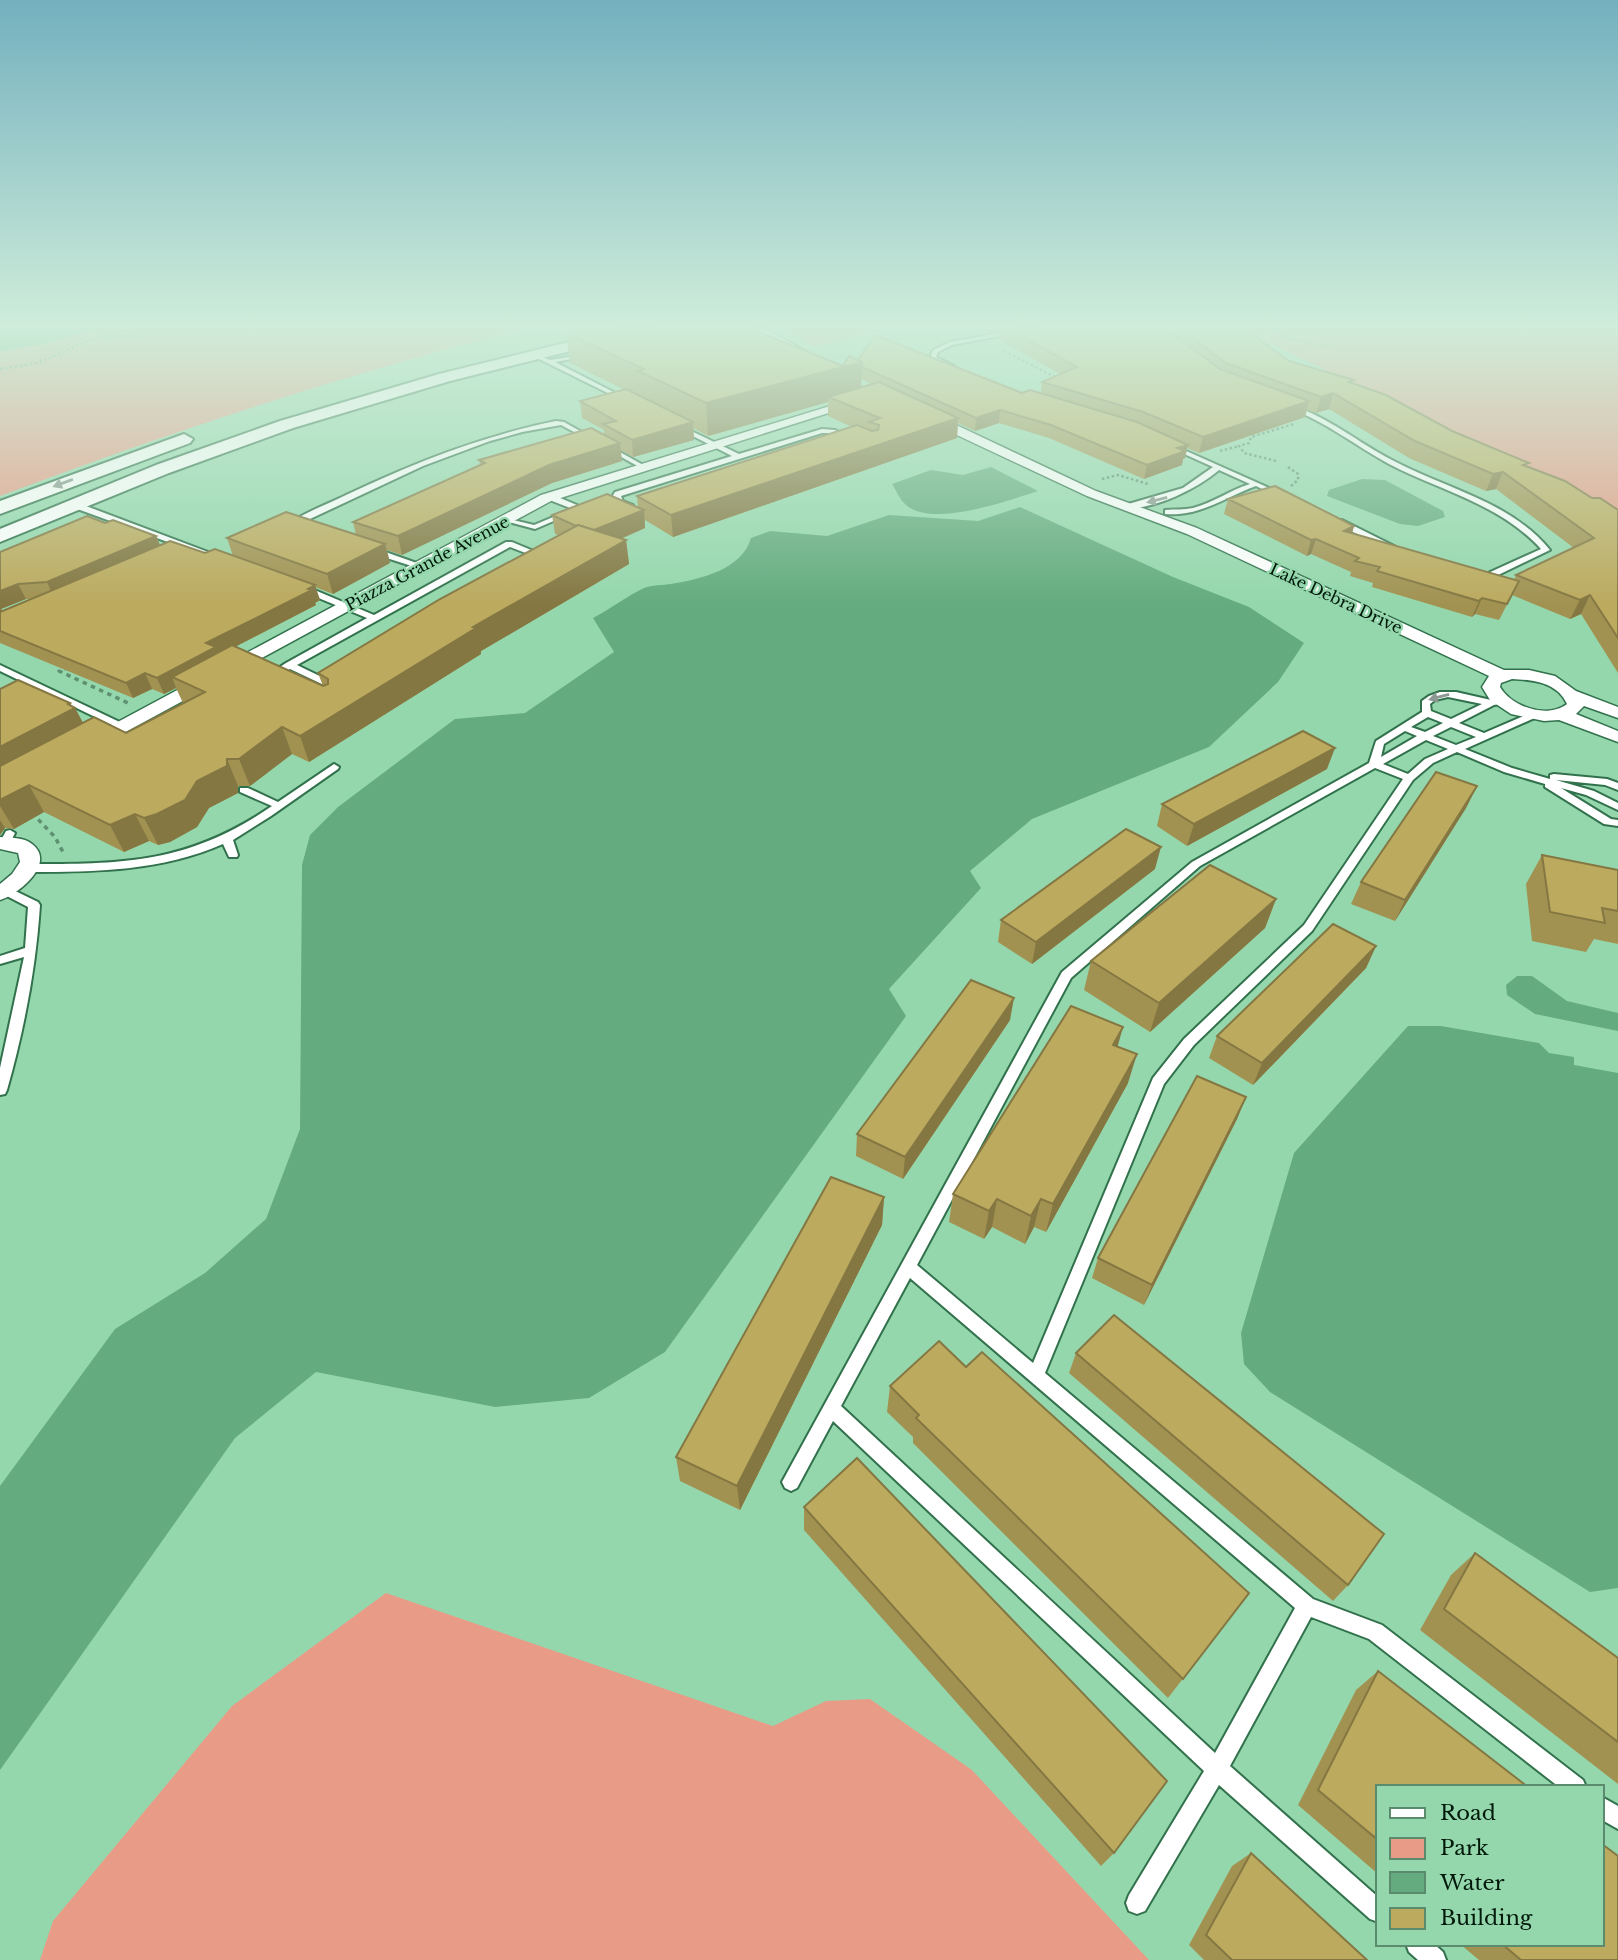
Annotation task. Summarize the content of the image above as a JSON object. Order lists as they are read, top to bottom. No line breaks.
{"streets":{"street":["Piazza Grande Avenue","Lake Debra Drive"]},"legend":["Road","Park","Water","Building"]}
